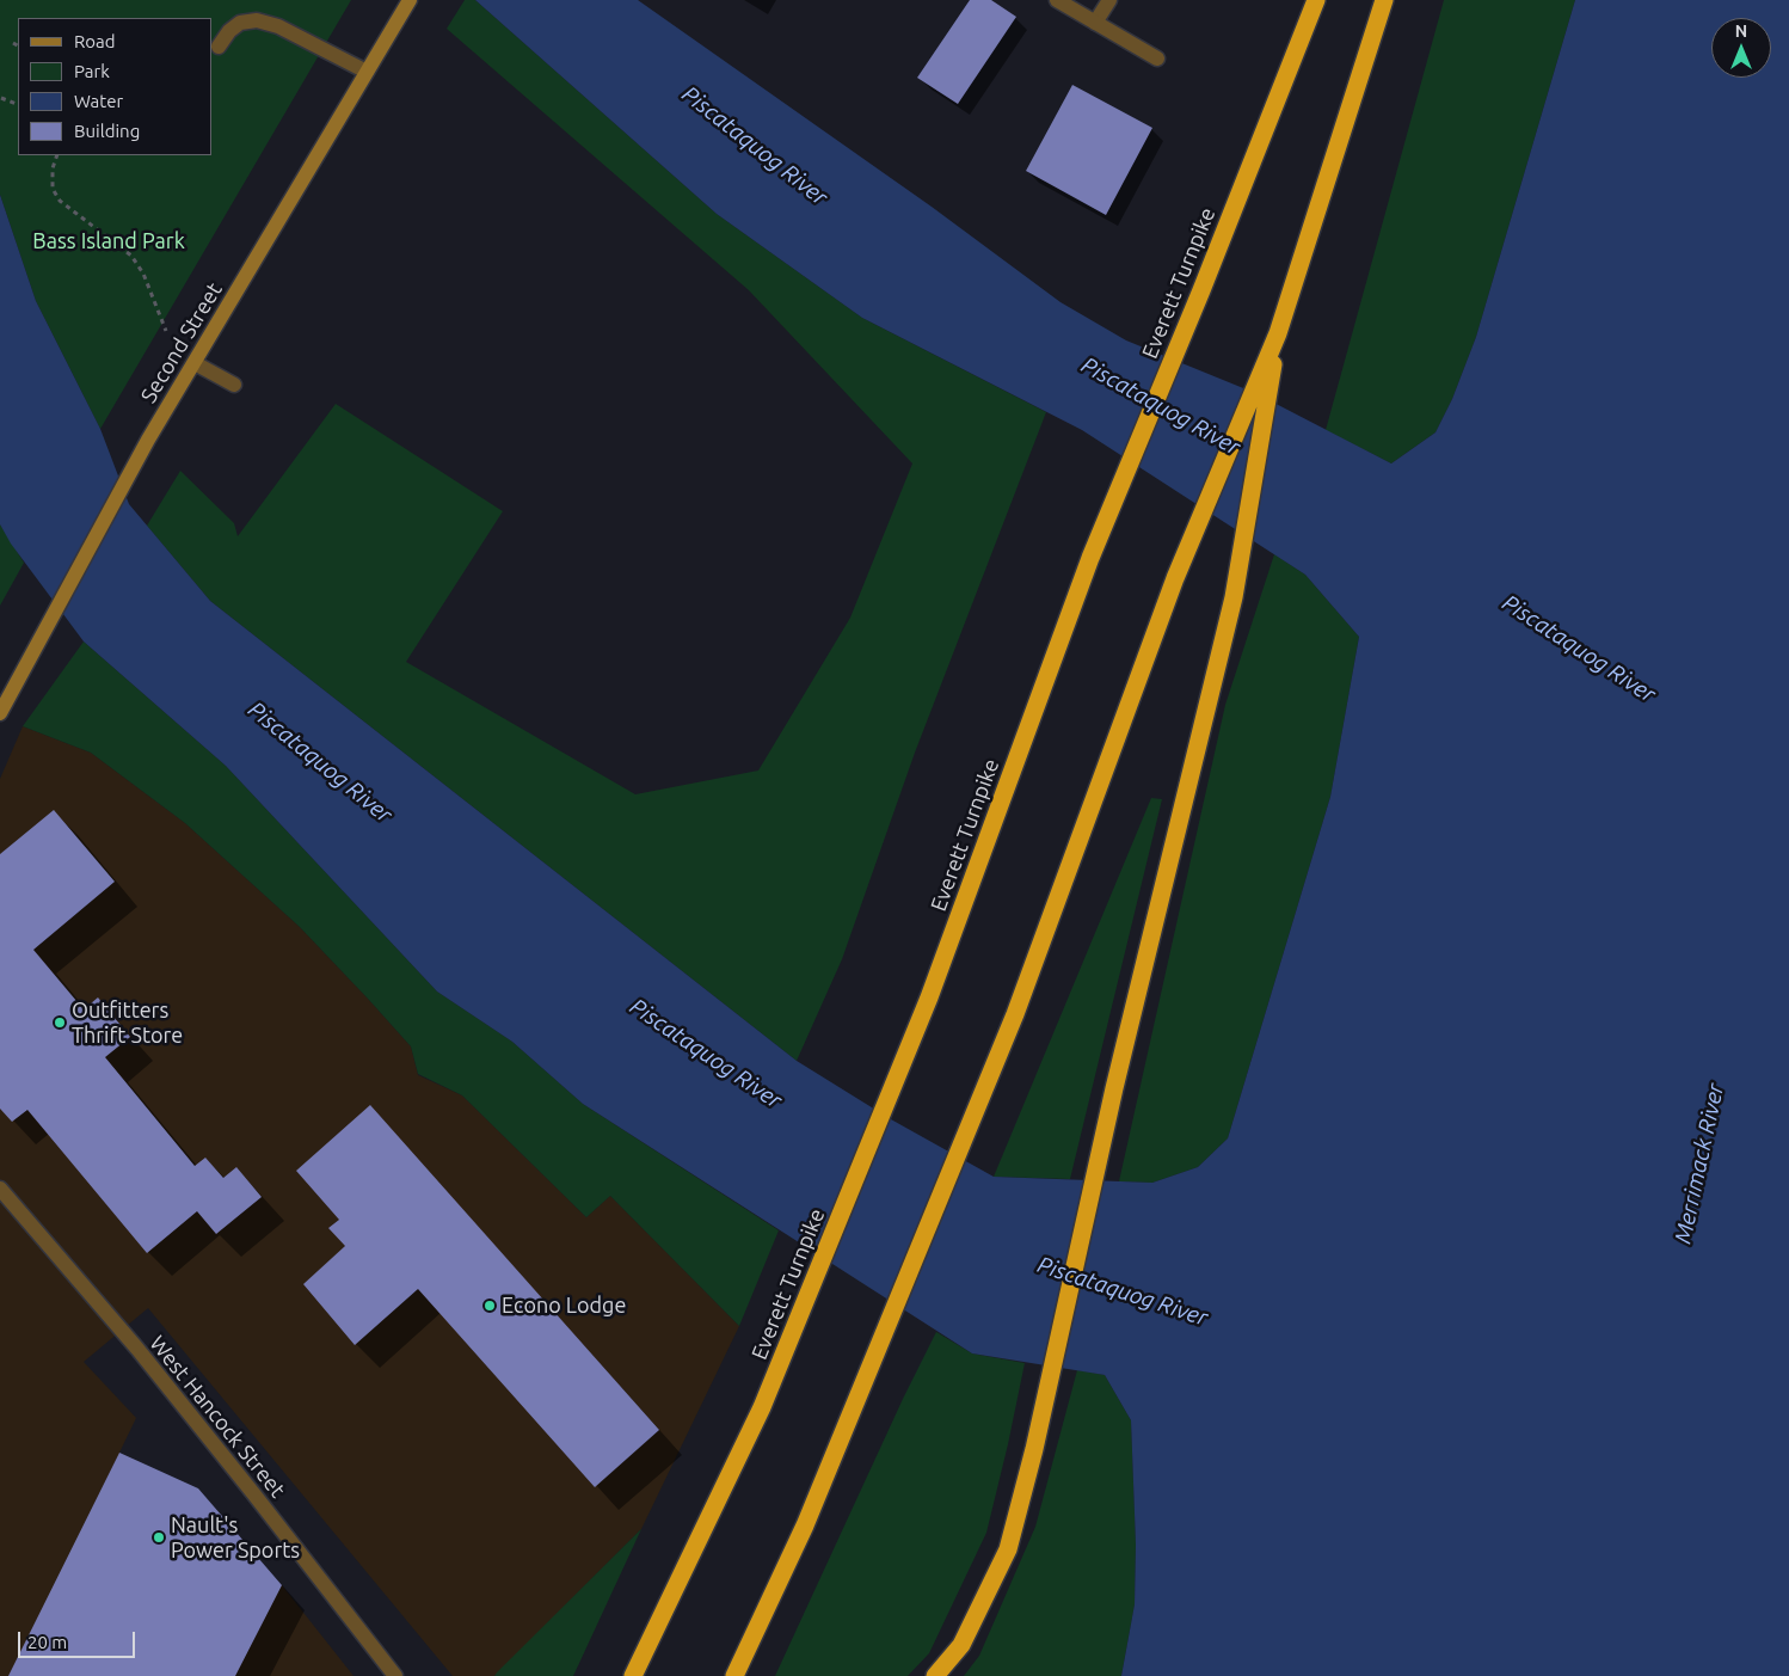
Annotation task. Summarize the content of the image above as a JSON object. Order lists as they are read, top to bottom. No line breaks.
{"streets":{"highway":["Everett Turnpike"],"main road":["Second Street"],"street":["West Hancock Street"]},"water":["Piscataquog River","Merrimack River"],"parks":["Bass Island Park"],"places":["Outfitters Thrift Store","Econo Lodge","Nault's Power Sports"],"legend":["Road","Park","Water","Building"],"scale_bar":"20 m","north":"top"}
